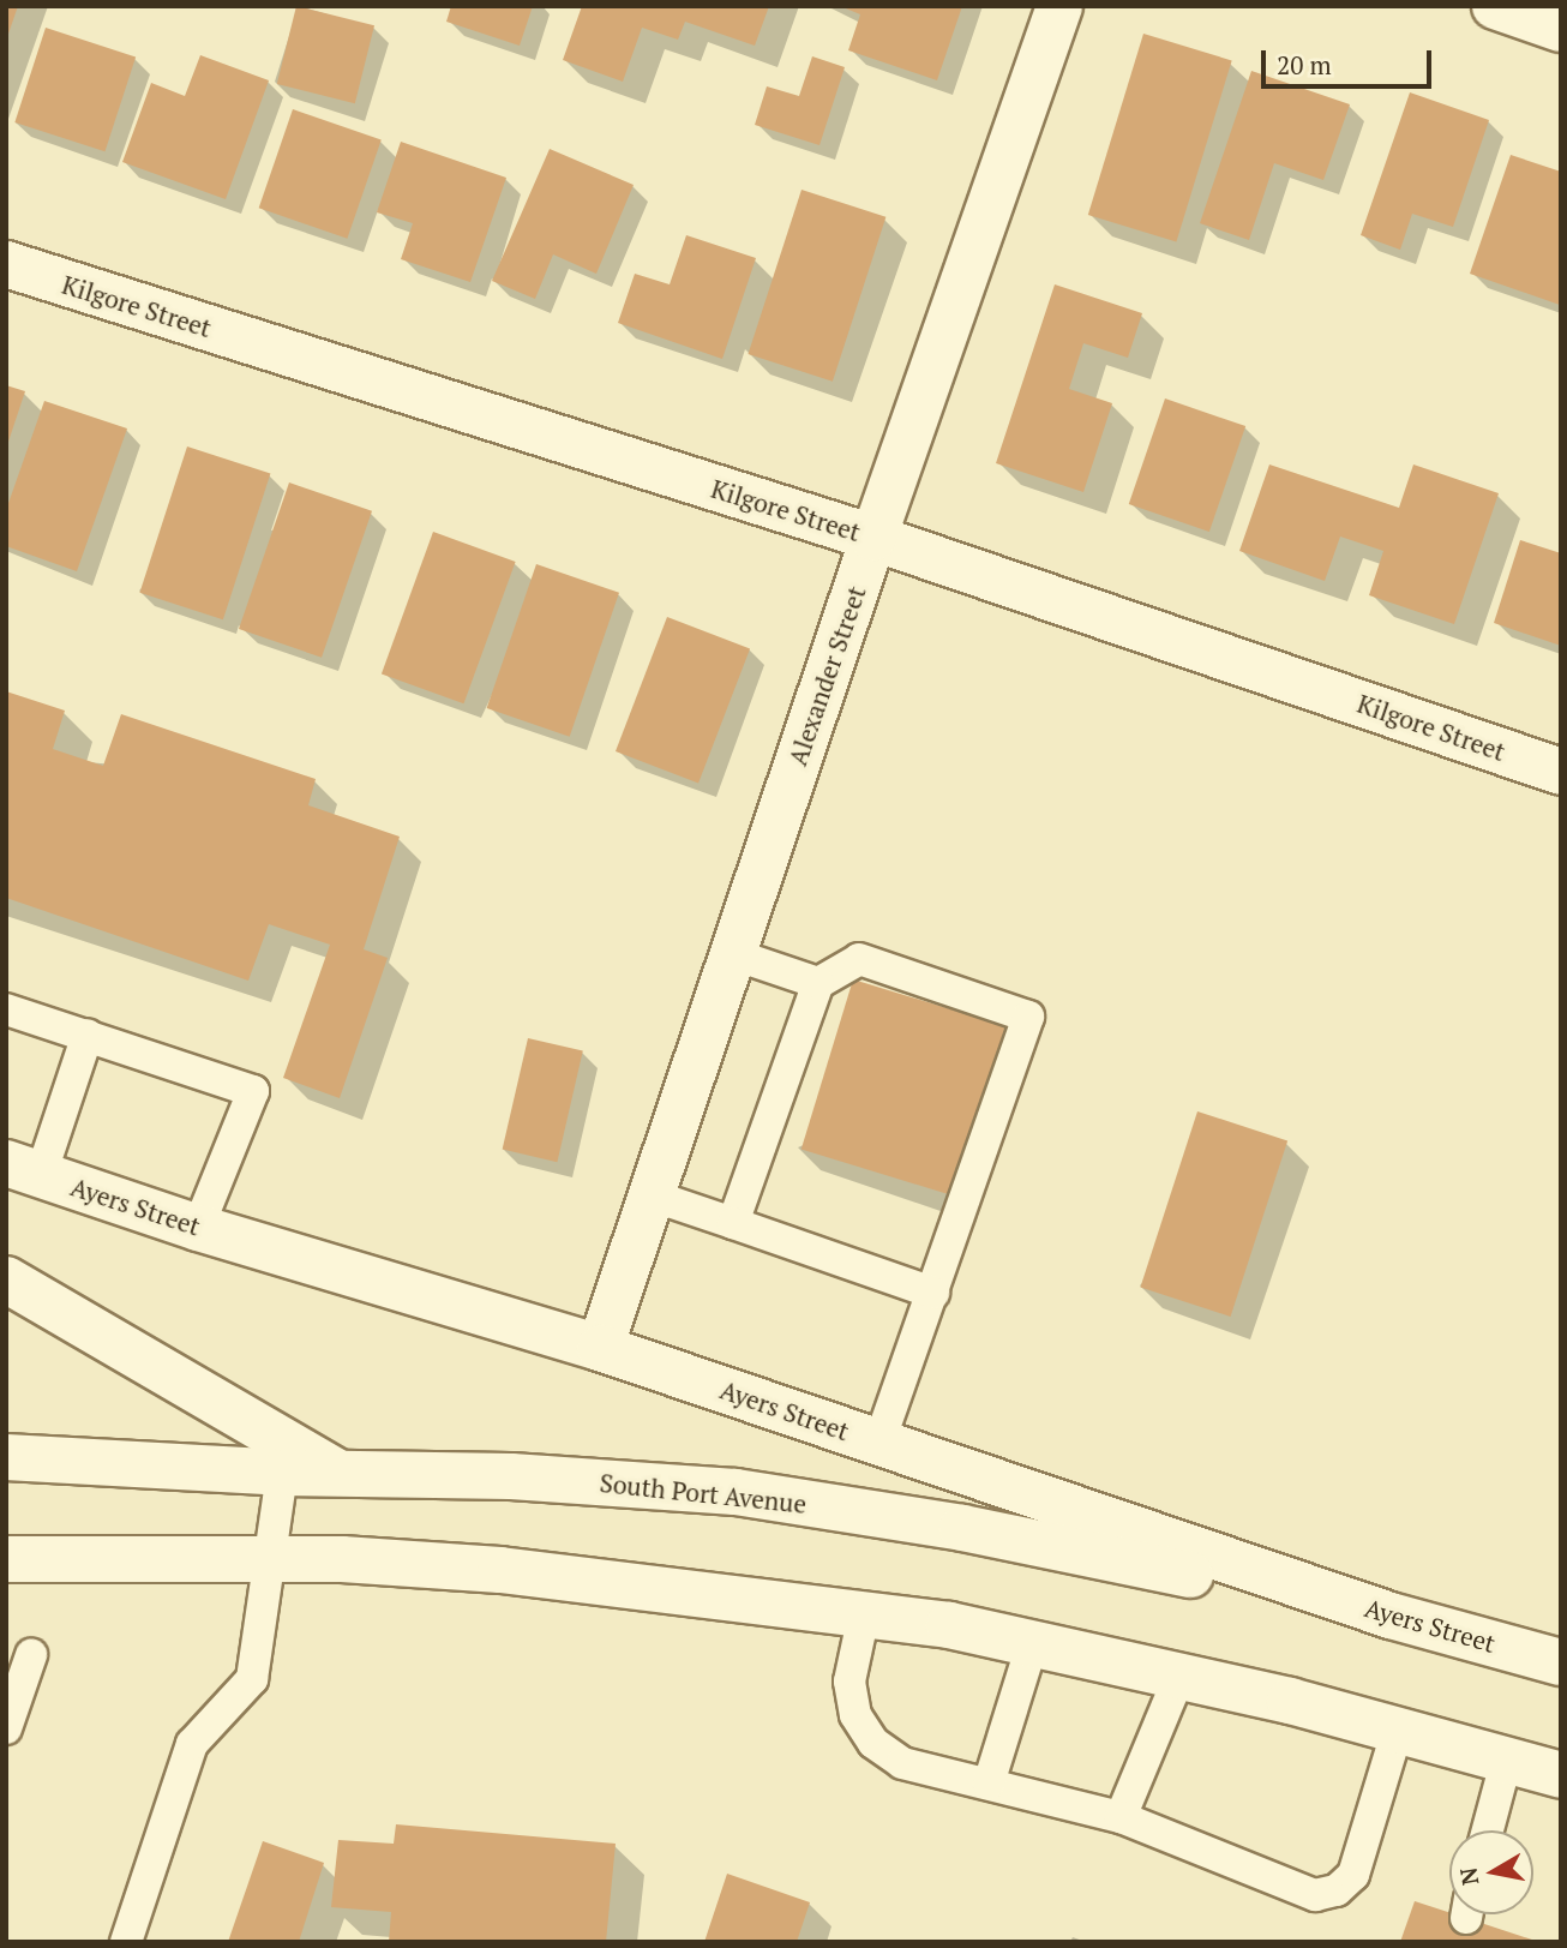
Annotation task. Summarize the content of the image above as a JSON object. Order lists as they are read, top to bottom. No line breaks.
{"streets":{"main road":["Kilgore Street","Alexander Street","Ayers Street","South Port Avenue"]},"crossings":[["Kilgore Street","Alexander Street"],["Alexander Street","Ayers Street"],["Ayers Street","South Port Avenue"]],"scale_bar":"20 m","north":"left"}
